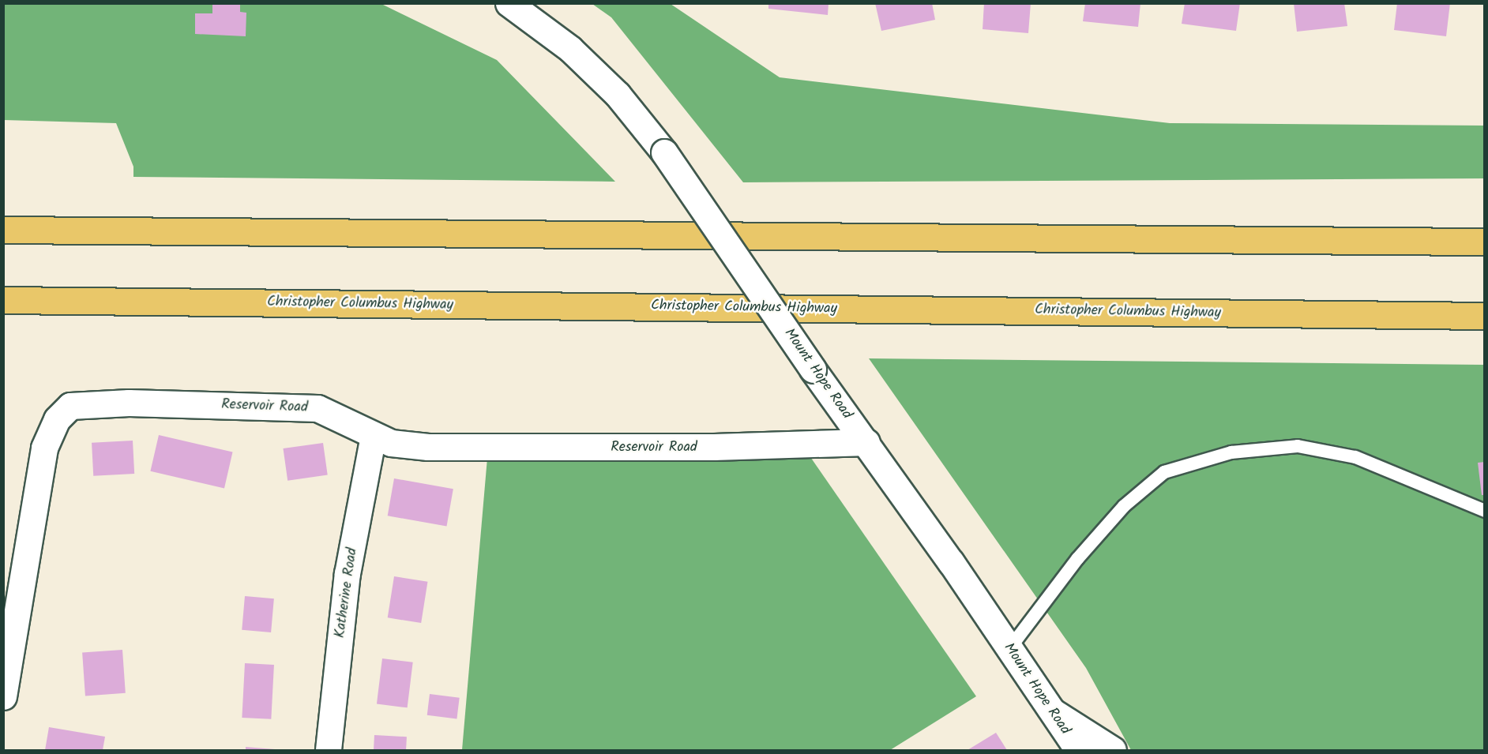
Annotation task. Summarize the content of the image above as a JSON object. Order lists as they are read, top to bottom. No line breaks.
{"streets":{"highway":["Christopher Columbus Highway"],"street":["Mount Hope Road","Reservoir Road","Katherine Road"]},"crossings":[["Mount Hope Road","Reservoir Road"],["Reservoir Road","Katherine Road"]]}
